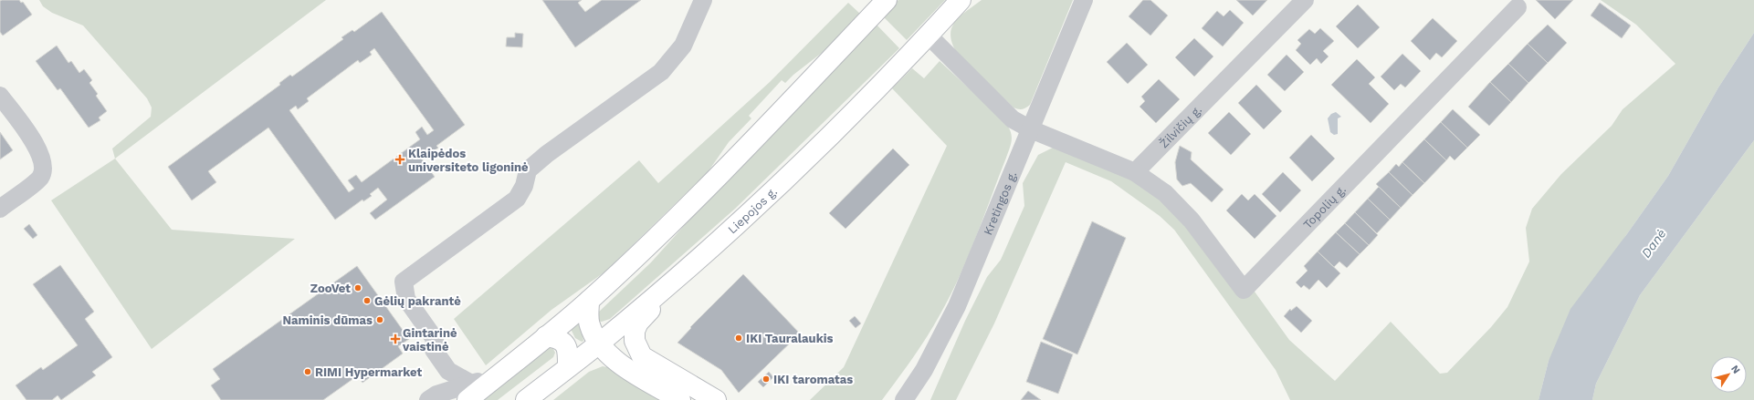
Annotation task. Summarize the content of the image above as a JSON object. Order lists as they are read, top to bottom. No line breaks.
{"streets":{"main road":["Liepojos g."],"street":["Žilvičių g.","Kretingos g.","Topolių g."]},"crossings":[["Žilvičių g.","Topolių g."]],"water":["Danė"],"places":{"health":["Klaipėdos universiteto ligoninė","Gintarinė vaistinė"],"other":["ZooVet","Gėlių pakrantė","Naminis dūmas","IKI Tauralaukis","RIMI Hypermarket","IKI taromatas"]},"north":"top right"}
